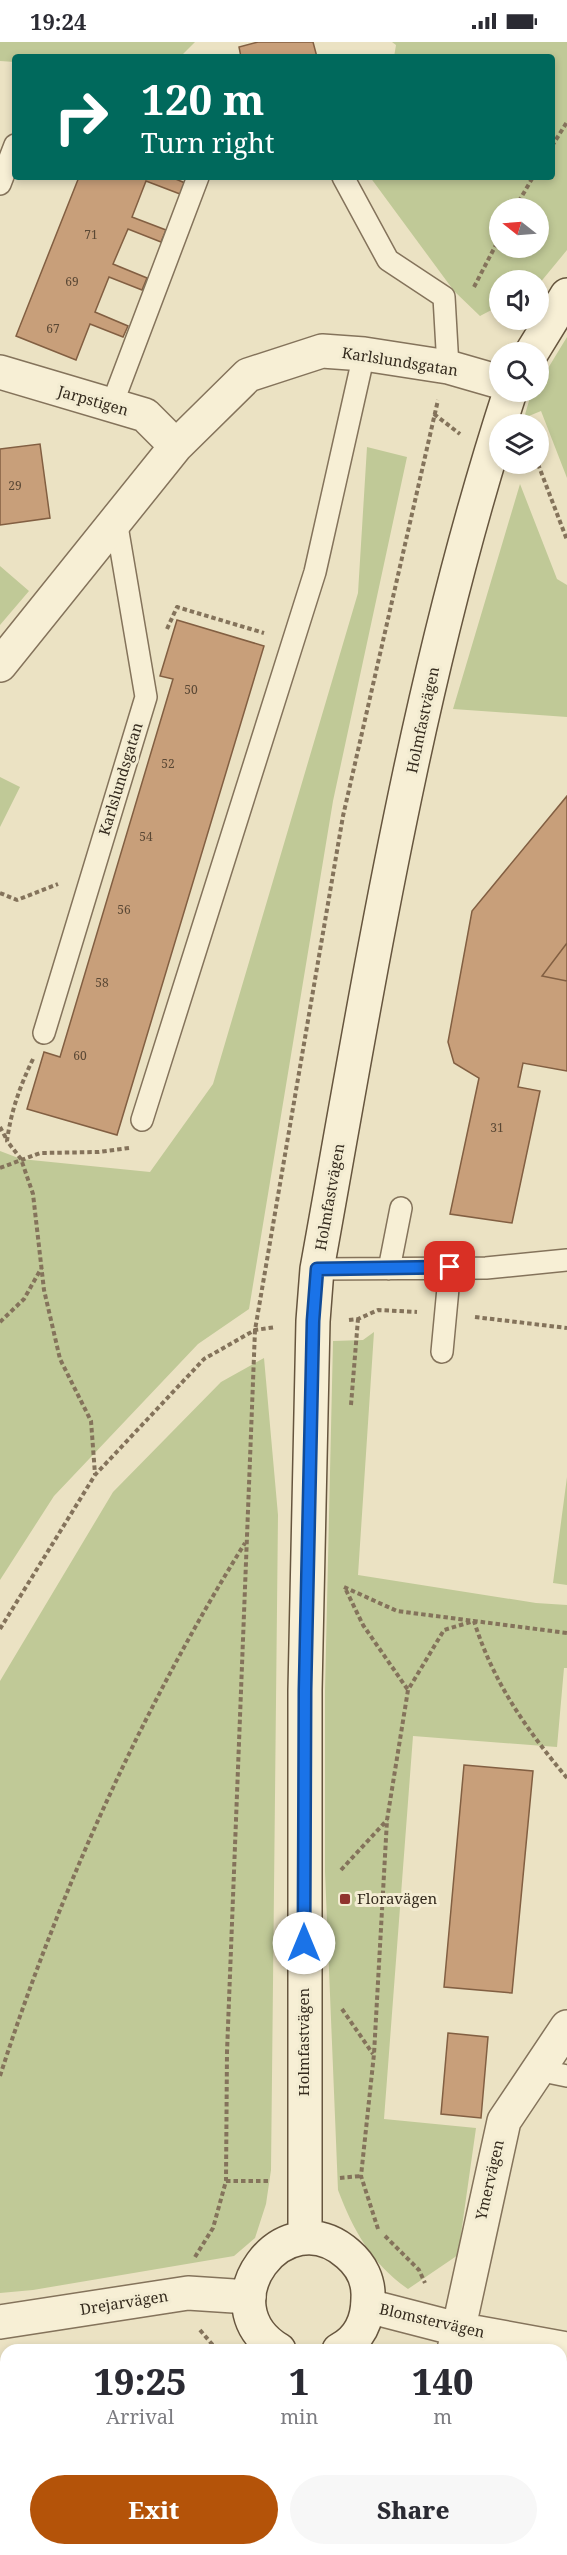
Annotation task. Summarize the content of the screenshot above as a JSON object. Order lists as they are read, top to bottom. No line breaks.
{"streets":{"street":["Karlslundsgatan","Jarpstigen","Holmfastvägen","Ymervägen","Drejarvägen","Blomstervägen"]},"crossings":[["Karlslundsgatan","Jarpstigen"],["Ymervägen","Blomstervägen"]],"places":{"transit":["Floravägen"]},"house_numbers":["71","69","67","29","50","52","54","56","58","60","31"],"north":"left","page":{"status":"19:24","turn":["120 m","Turn right"],"eta":["19:25","Arrival","1","min","140","m"],"buttons":["Exit","Share"]}}
